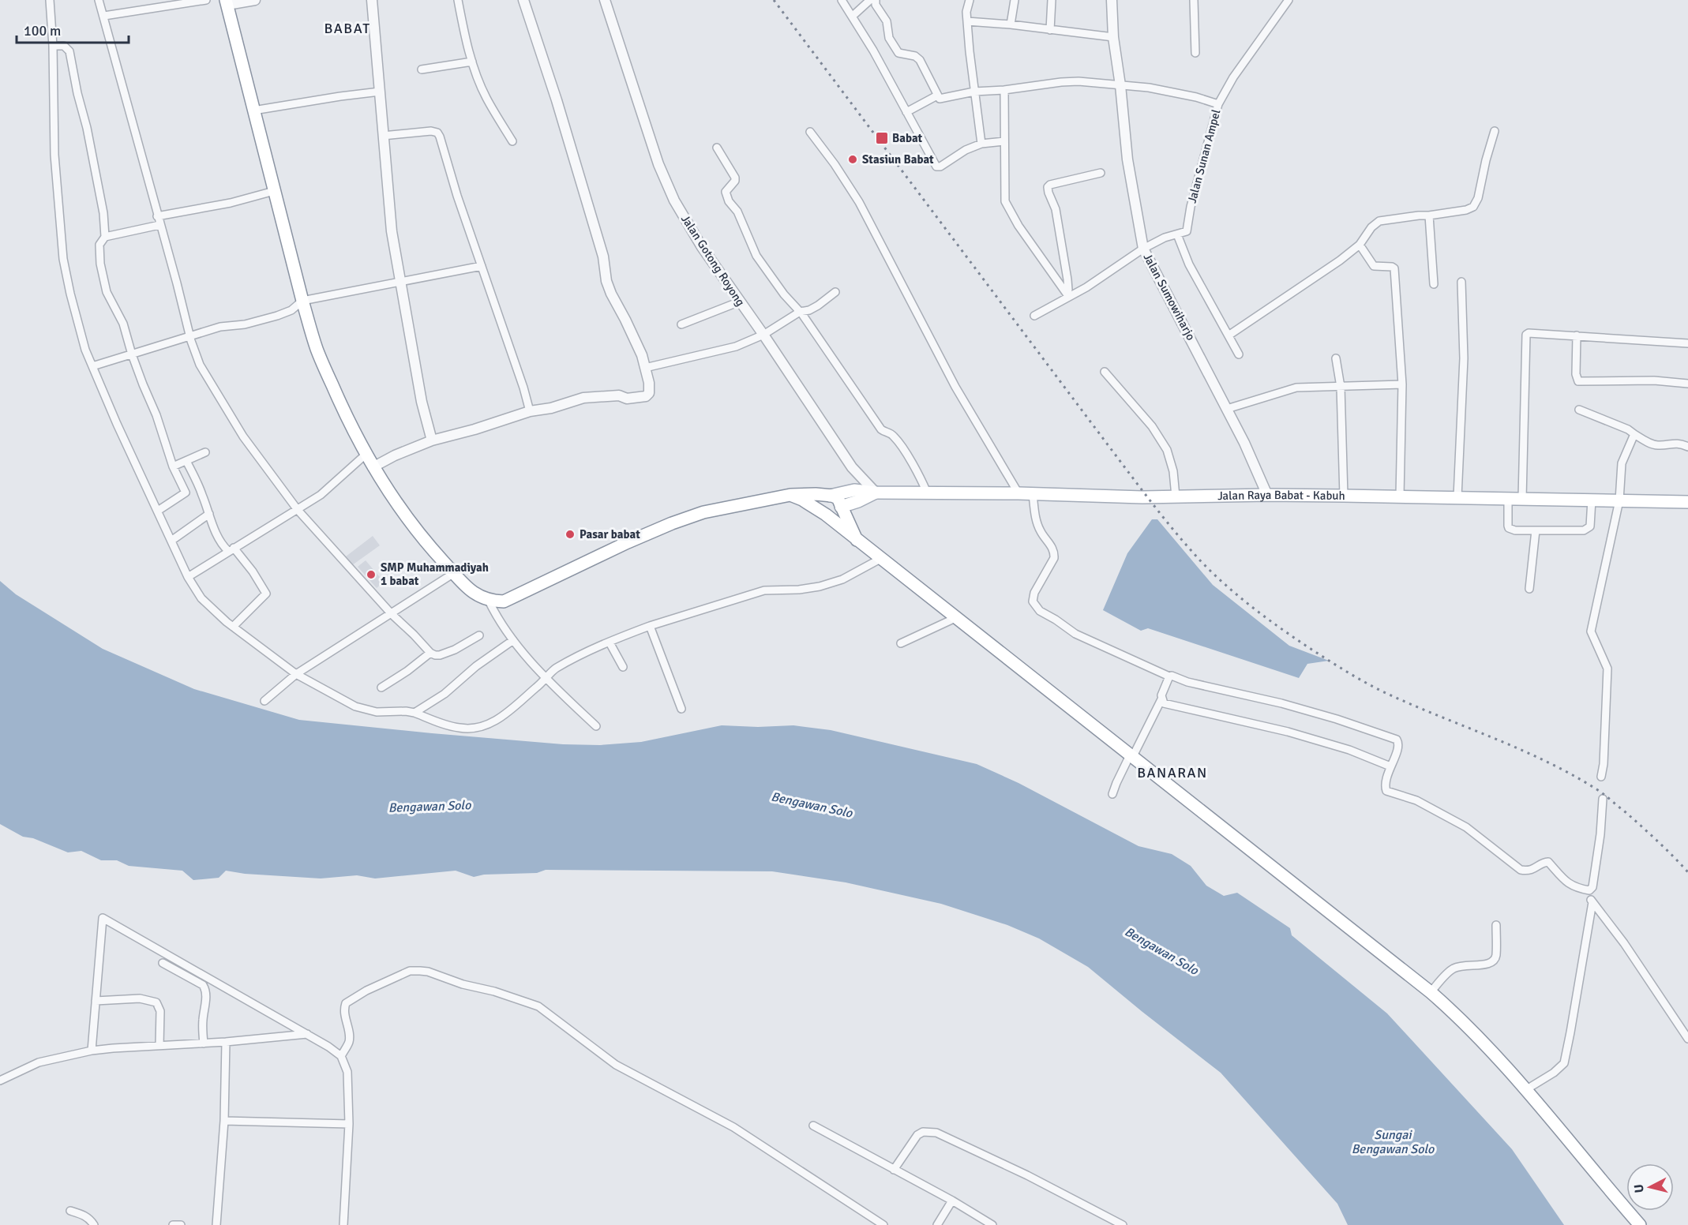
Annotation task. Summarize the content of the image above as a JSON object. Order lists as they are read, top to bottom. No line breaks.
{"streets":{"main road":["Jalan Raya Babat - Kabuh"],"street":["Jalan Sunan Ampel","Jalan Gotong Royong","Jalan Sumowiharjo"]},"crossings":[["Jalan Gotong Royong","Jalan Raya Babat - Kabuh"],["Jalan Sumowiharjo","Jalan Raya Babat - Kabuh"]],"districts":["BABAT","BANARAN"],"water":["Bengawan Solo","Sungai Bengawan Solo"],"places":{"transit":["Babat"],"other":["Stasiun Babat","Pasar babat","SMP Muhammadiyah 1 babat"]},"scale_bar":"100 m","north":"left"}
